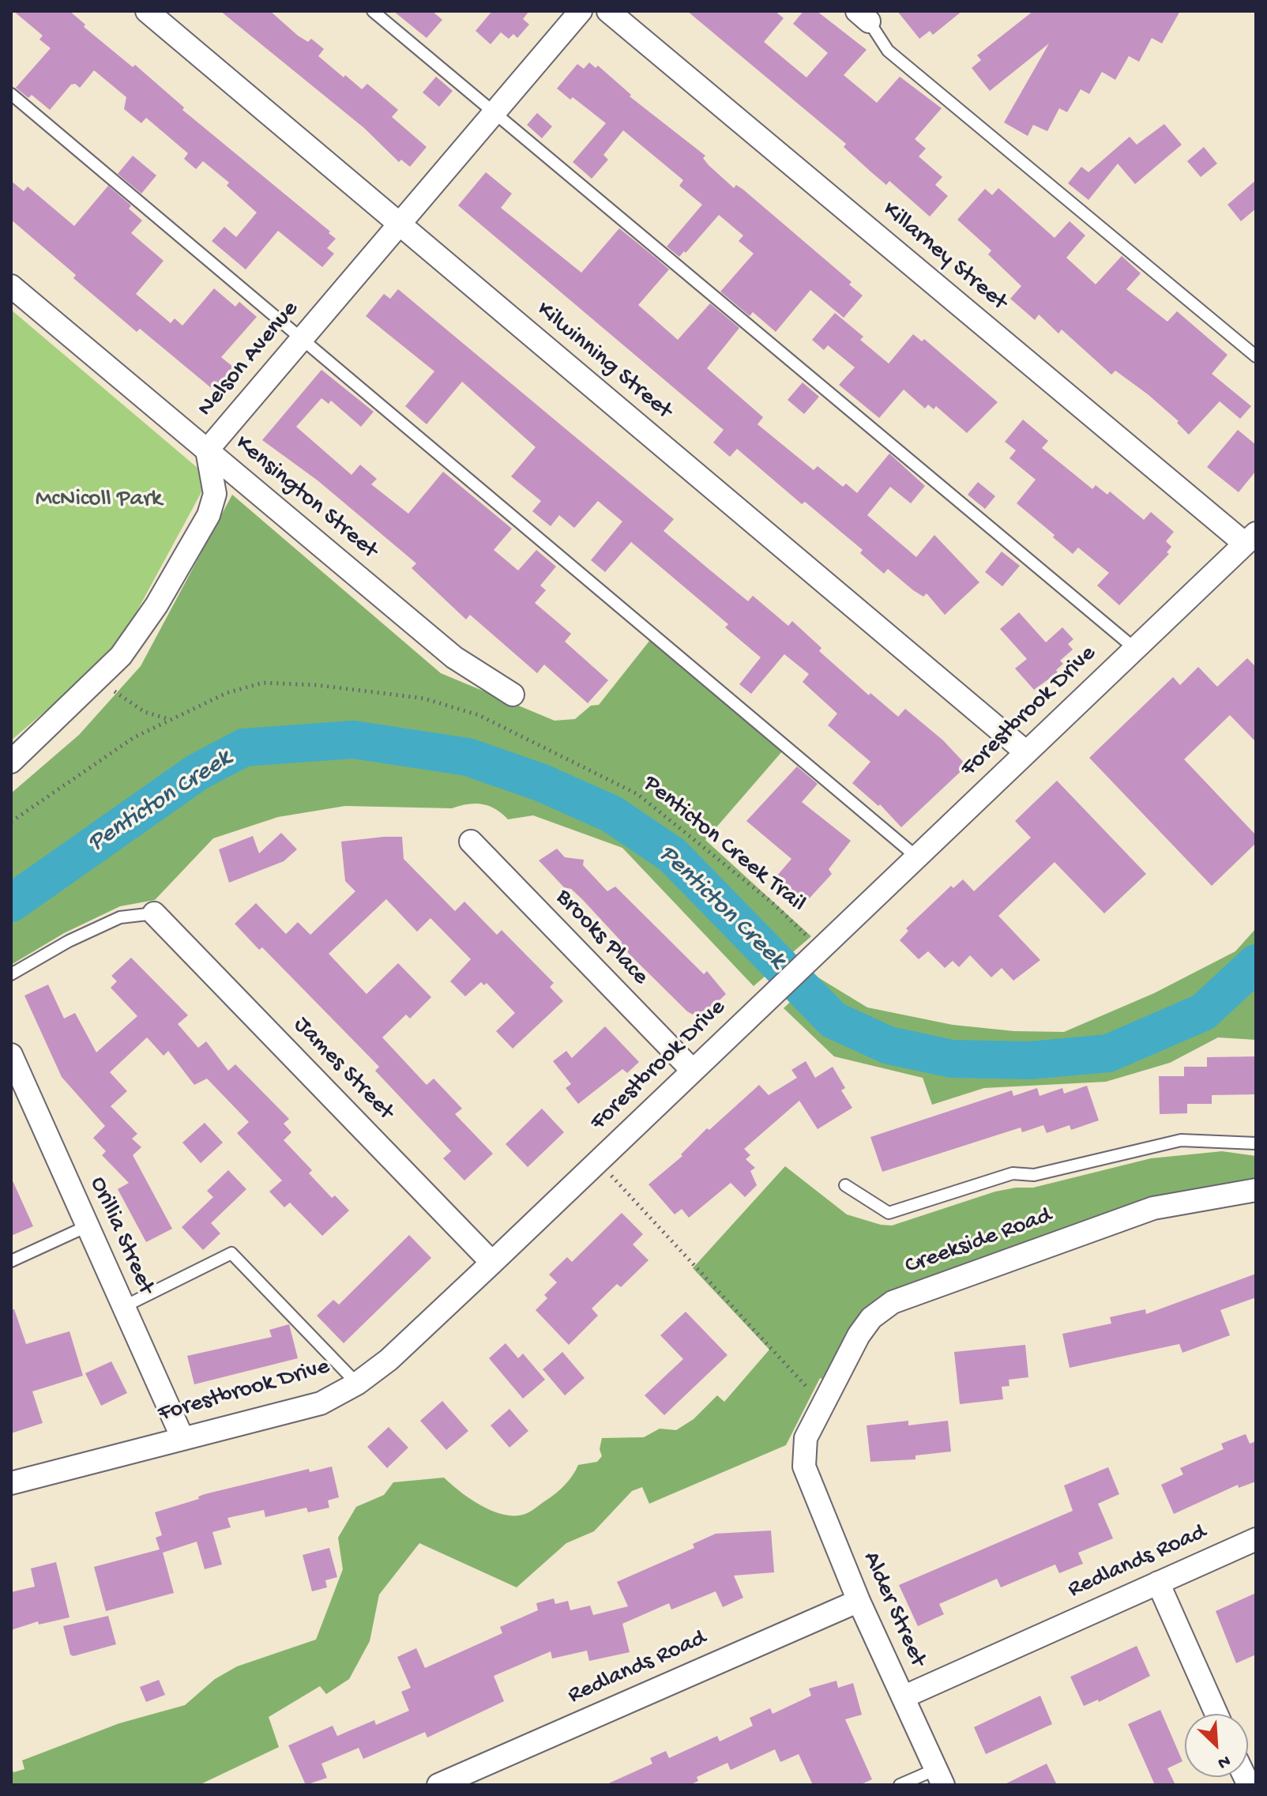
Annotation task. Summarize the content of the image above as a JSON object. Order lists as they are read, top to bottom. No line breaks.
{"streets":{"street":["Killarney Street","Nelson Avenue","Kilwinning Street","Kensington Street","Forestbrook Drive","Brooks Place","James Street","Orillia Street","Creekside Road","Redlands Road","Alder Street"],"path":["Penticton Creek Trail"]},"crossings":[["Killarney Street","Forestbrook Drive"],["Nelson Avenue","Kilwinning Street"],["Nelson Avenue","Kensington Street"],["Kilwinning Street","Forestbrook Drive"],["Forestbrook Drive","Penticton Creek Trail"],["Forestbrook Drive","Brooks Place"],["Forestbrook Drive","James Street"],["Forestbrook Drive","Orillia Street"],["Creekside Road","Alder Street"],["Redlands Road","Alder Street"]],"water":["Penticton Creek"],"parks":["McNicoll Park"],"north":"bottom right"}
